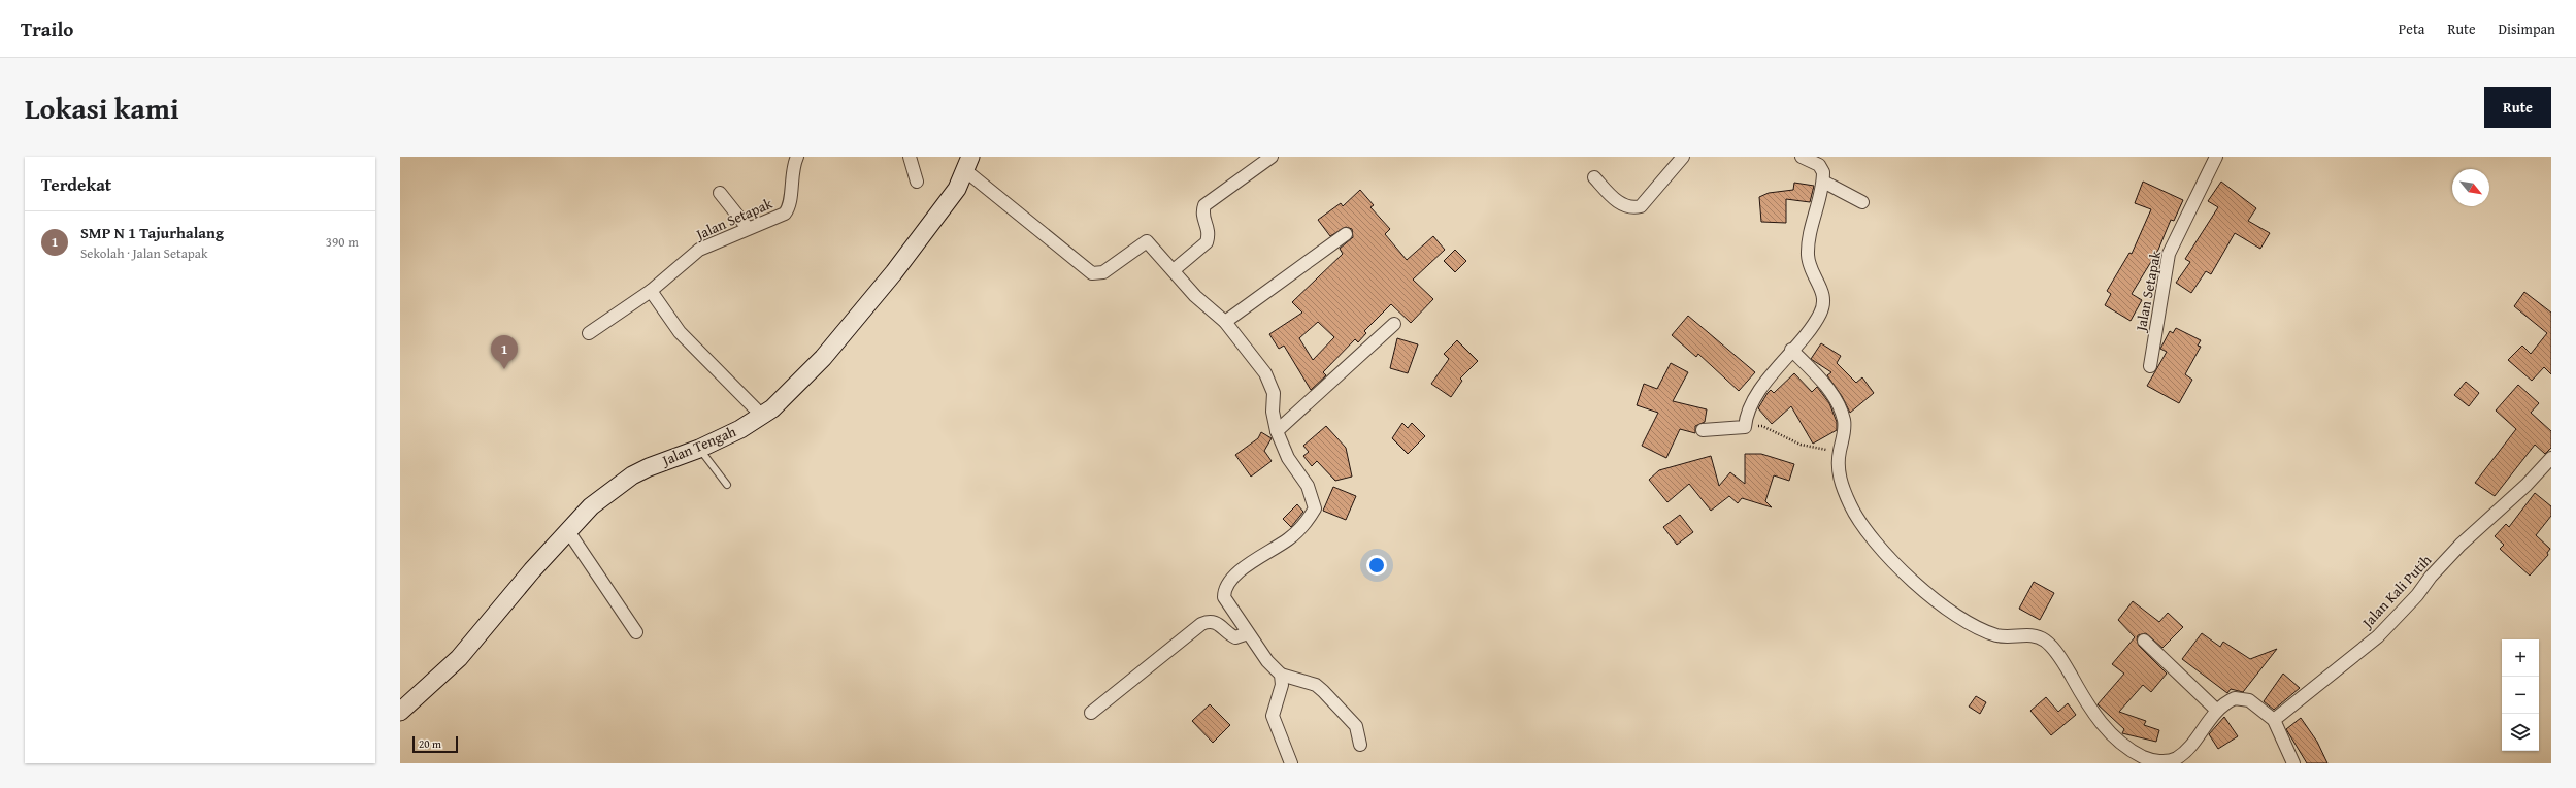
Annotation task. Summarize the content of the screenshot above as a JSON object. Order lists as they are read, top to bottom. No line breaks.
{"streets":{"main road":["Jalan Tengah"],"street":["Jalan Setapak","Jalan Kali Putih"]},"scale_bar":"20 m","north":"bottom right","page":{"header":"Trailo","nav":["Peta","Rute","Disimpan"],"title":"Lokasi kami","buttons":"Rute","heading":"Terdekat","list":[{"mark":"1","name":"SMP N 1 Tajurhalang","note":"Sekolah · Jalan Setapak","value":"390 m"}],"pins":"1","map_buttons":["+","−"],"scale":"20 m"}}
